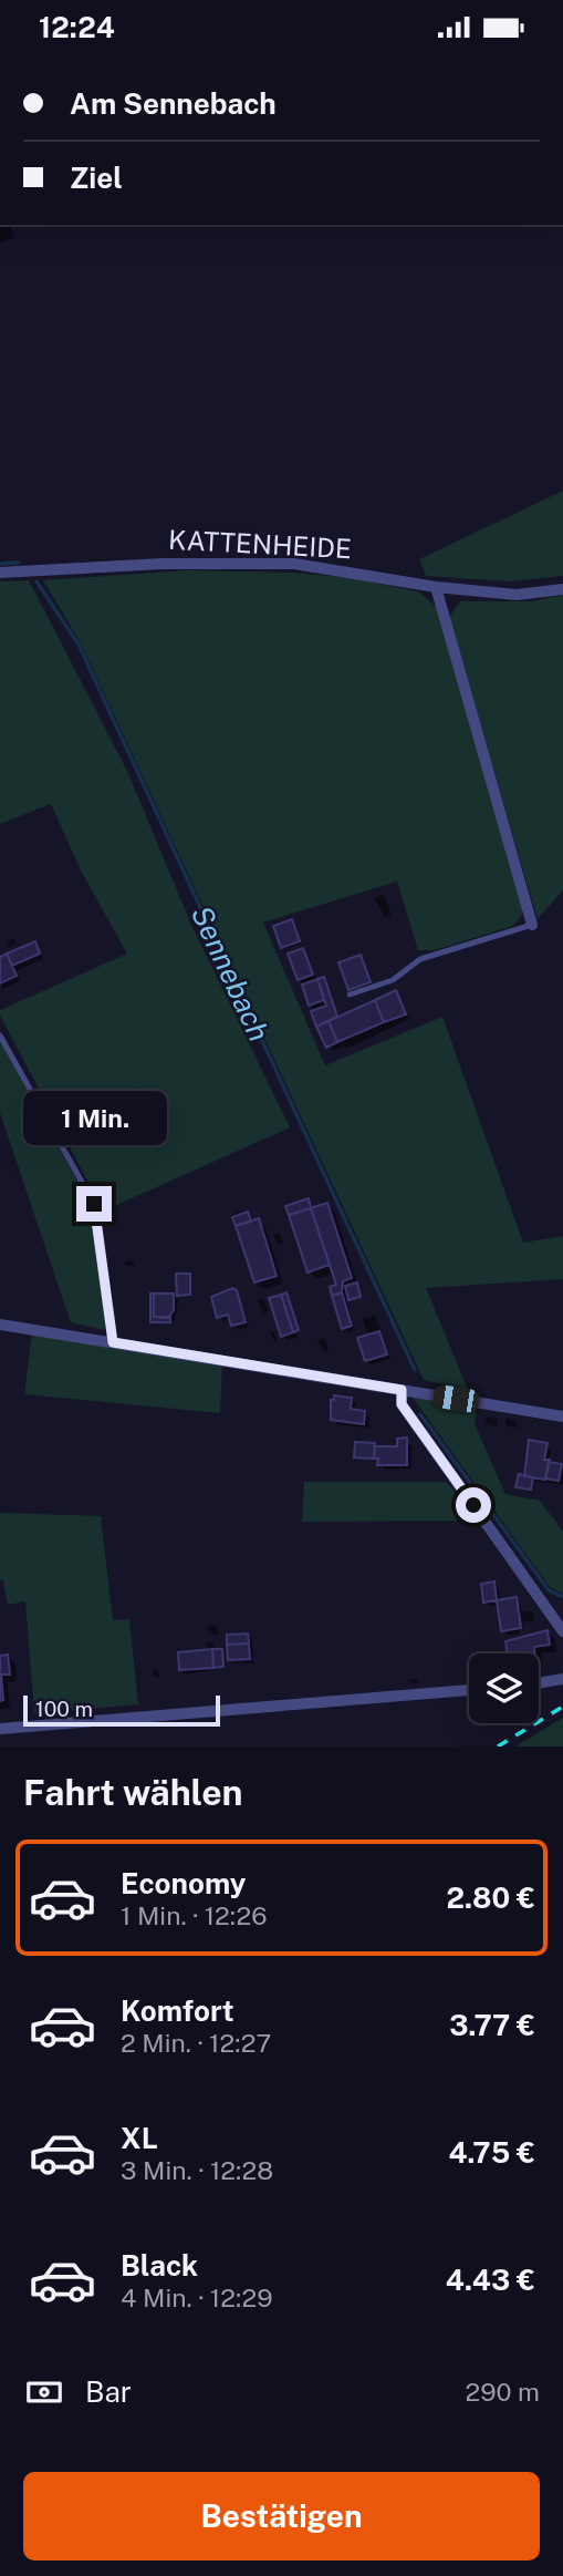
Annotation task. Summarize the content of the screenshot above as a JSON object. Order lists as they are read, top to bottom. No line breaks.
{"streets":{"street":["KATTENHEIDE"]},"water":["Sennebach"],"scale_bar":"100 m","page":{"status":"12:24","banner":["Am Sennebach","Ziel"],"bubble":"1 Min.","scale":"100 m","heading":"Fahrt wählen","list":[{"name":"Economy","note":"1 Min. · 12:26","value":"2.80 €"},{"name":"Komfort","note":"2 Min. · 12:27","value":"3.77 €"},{"name":"XL","note":"3 Min. · 12:28","value":"4.75 €"},{"name":"Black","note":"4 Min. · 12:29","value":"4.43 €"}],"pay":["Bar","290 m"],"buttons":"Bestätigen"}}
